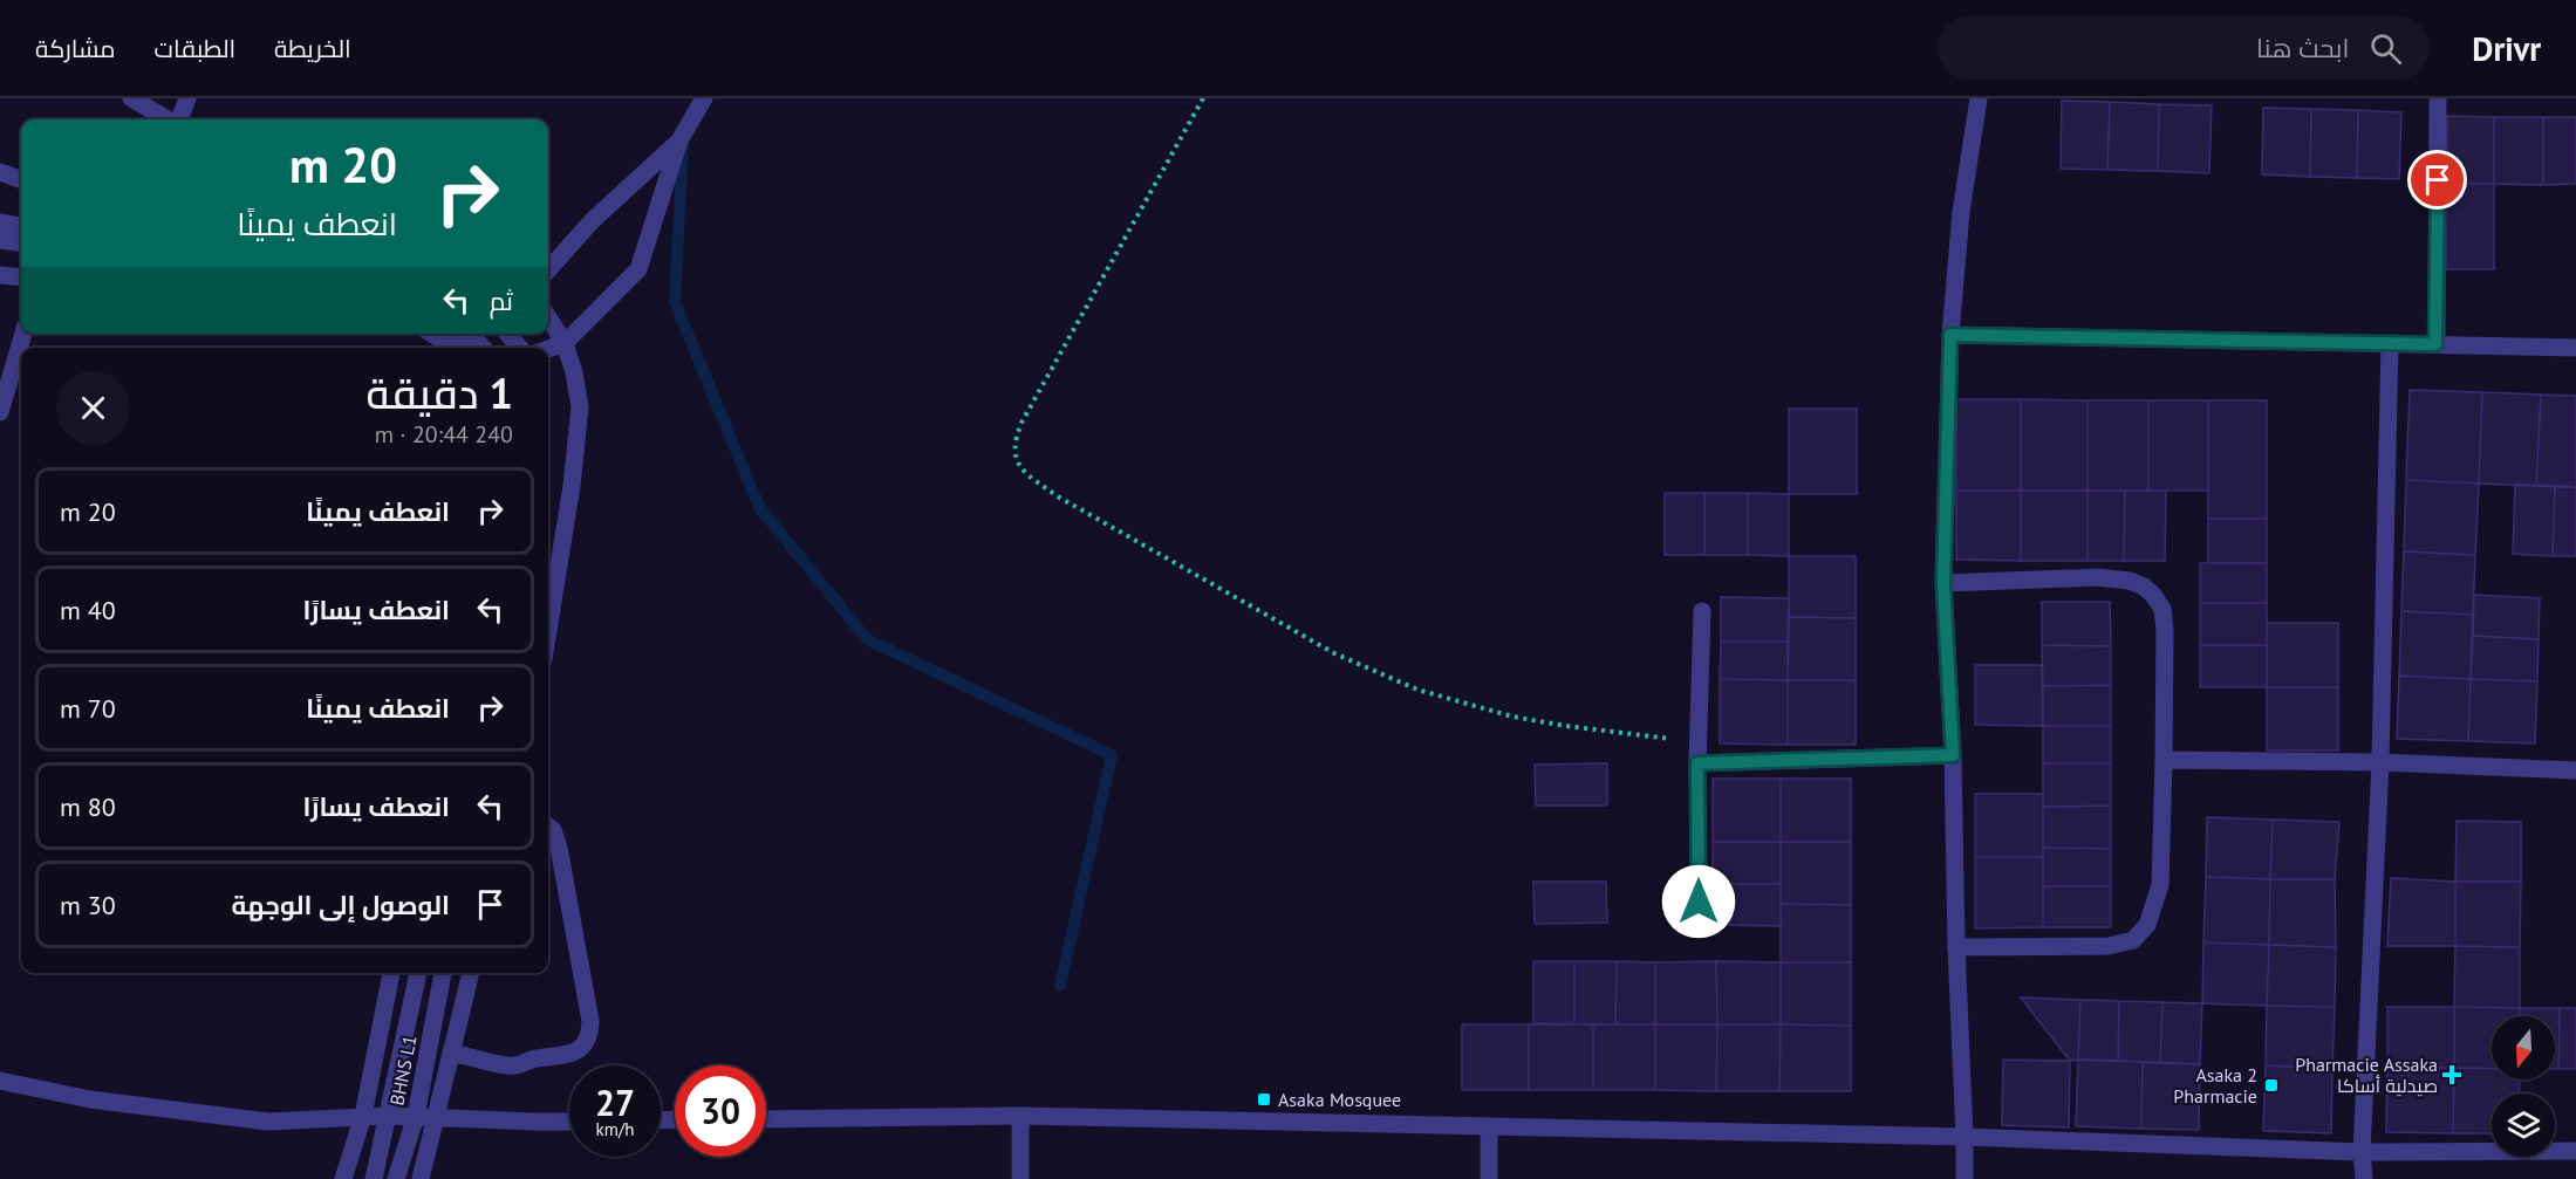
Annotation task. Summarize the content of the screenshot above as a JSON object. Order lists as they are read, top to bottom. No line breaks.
{"streets":{"street":["BHNS L1"]},"places":{"health":["Pharmacie Assaka صيدلية أساكا"],"transit":["Asaka 2 Pharmacie","Asaka Mosquee"]},"north":"bottom","page":{"header":"Drivr","search":"ابحث هنا","nav":["الخريطة","الطبقات","مشاركة"],"turn":["20 m","انعطف يمينًا"],"then":"ثم","heading":["1 دقيقة","240 m · 20:44"],"list":[{"name":"انعطف يمينًا","value":"20 m"},{"name":"انعطف يسارًا","value":"40 m"},{"name":"انعطف يمينًا","value":"70 m"},{"name":"انعطف يسارًا","value":"80 m"},{"name":"الوصول إلى الوجهة","value":"30 m"}],"speed":"27 km/h","limit":"30"}}
